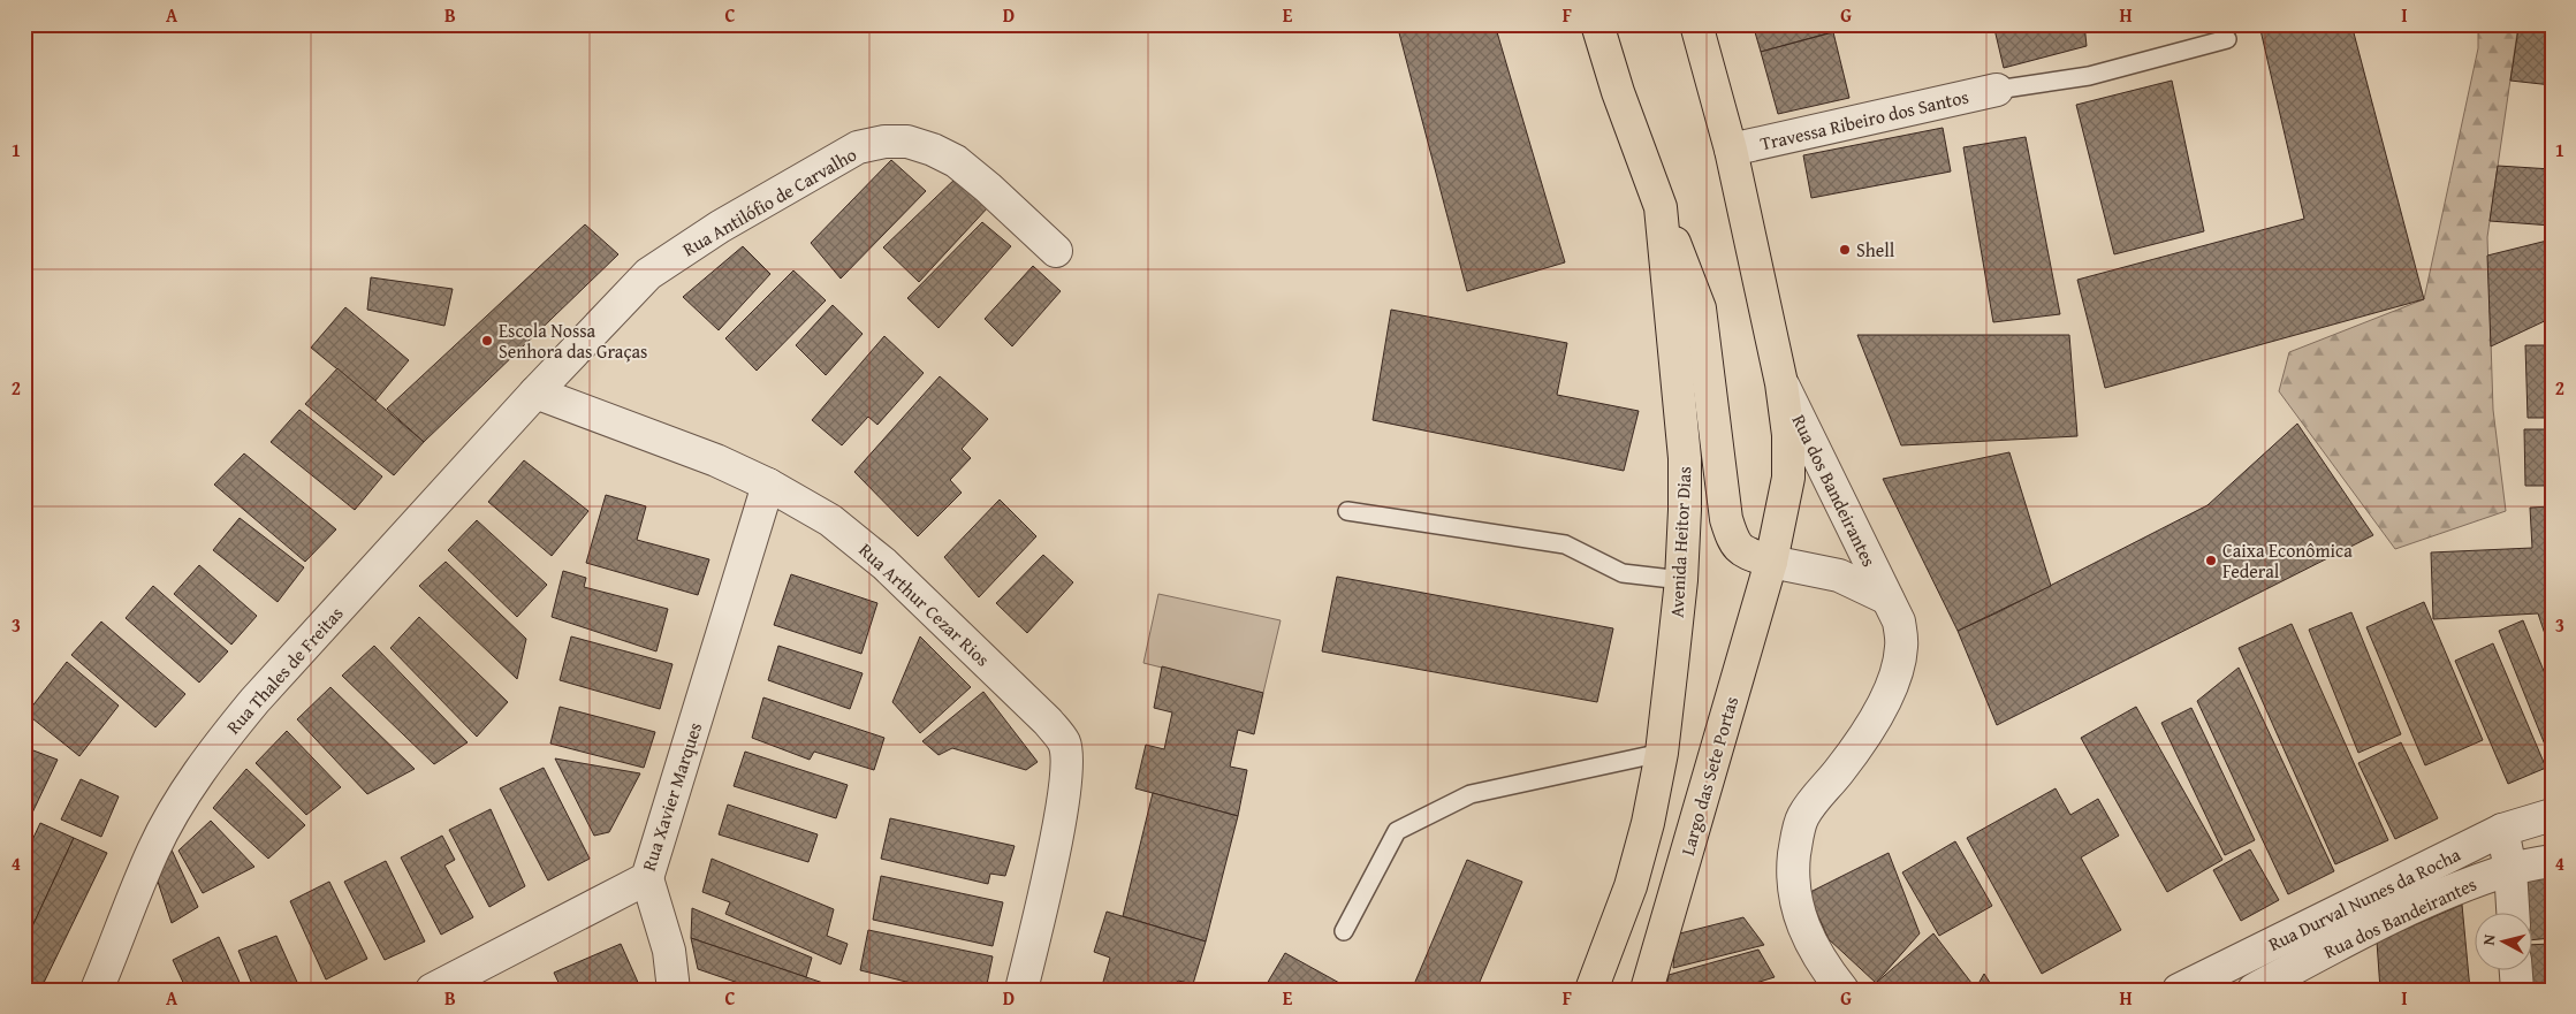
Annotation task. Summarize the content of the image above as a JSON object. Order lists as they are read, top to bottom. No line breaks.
{"streets":{"main road":["Avenida Heitor Dias","Largo das Sete Portas"],"street":["Travessa Ribeiro dos Santos","Rua Antilófio de Carvalho","Rua dos Bandeirantes","Rua Arthur Cezar Rios","Rua Thales de Freitas","Rua Xavier Marques","Rua Durval Nunes da Rocha"]},"crossings":[["Rua Antilófio de Carvalho","Rua Arthur Cezar Rios"],["Rua Antilófio de Carvalho","Rua Thales de Freitas"],["Rua dos Bandeirantes","Largo das Sete Portas"],["Rua Arthur Cezar Rios","Rua Thales de Freitas"],["Rua Arthur Cezar Rios","Rua Xavier Marques"]],"places":["Shell","Escola Nossa Senhora das Graças","Caixa Econômica Federal"],"north":"left","grid":{"columns":["A","B","C","D","E","F","G","H","I"],"rows":["1","2","3","4"]}}
